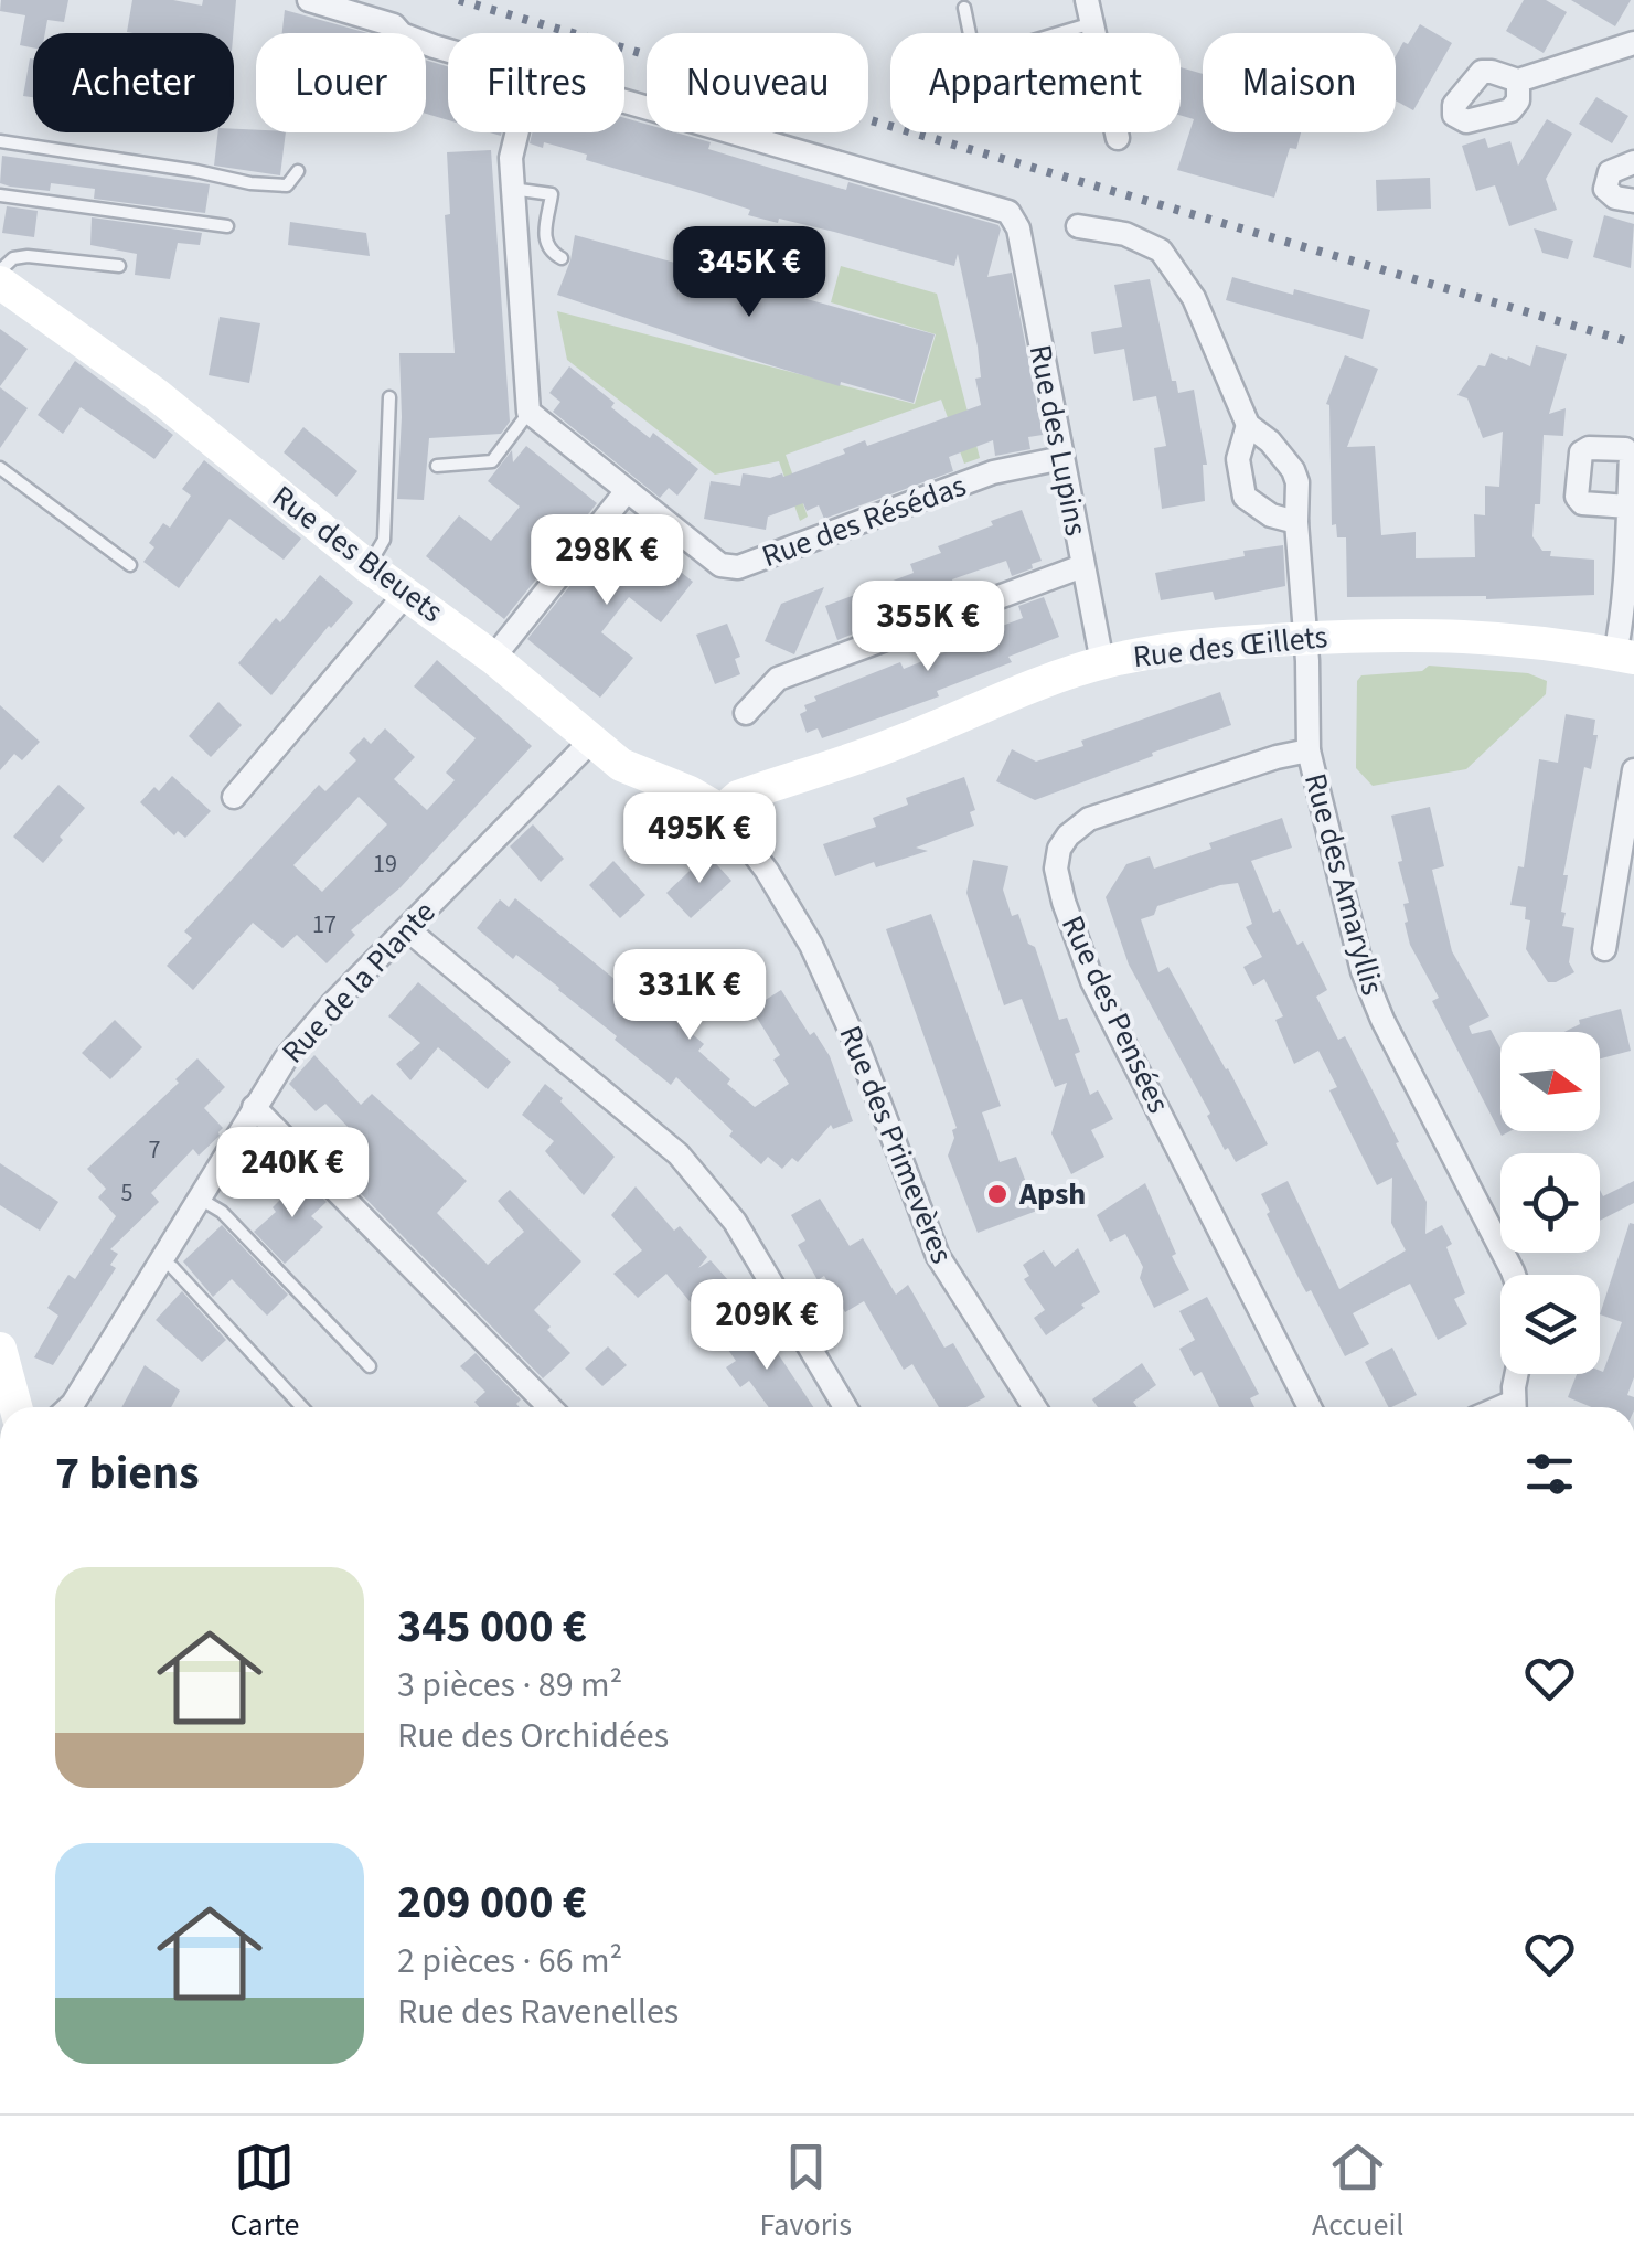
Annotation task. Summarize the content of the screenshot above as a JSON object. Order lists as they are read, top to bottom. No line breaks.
{"streets":{"street":["Rue des Lupins","Rue des Résédas","Rue des Bleuets","Rue des Œillets","Rue des Amaryllis","Rue de la Plante","Rue des Pensées","Rue des Primevères"]},"crossings":[["Rue des Lupins","Rue des Résédas"],["Rue des Lupins","Rue des Œillets"],["Rue des Bleuets","Rue des Œillets"],["Rue des Bleuets","Rue de la Plante"],["Rue des Bleuets","Rue des Primevères"],["Rue des Œillets","Rue des Amaryllis"],["Rue des Œillets","Rue des Primevères"],["Rue des Amaryllis","Rue des Pensées"]],"places":["Apsh"],"house_numbers":["19","17","7","5"],"north":"right","page":{"chip":["Acheter","Louer","Filtres","Nouveau","Appartement","Maison"],"price":["345K €","298K €","355K €","495K €","331K €","240K €","209K €"],"heading":"7 biens","list":[{"name":"345 000 €","note":"3 pièces · 89 m² · Rue des Orchidées"},{"name":"209 000 €","note":"2 pièces · 66 m² · Rue des Ravenelles"}],"tabs":["Carte","Favoris","Accueil"]}}
